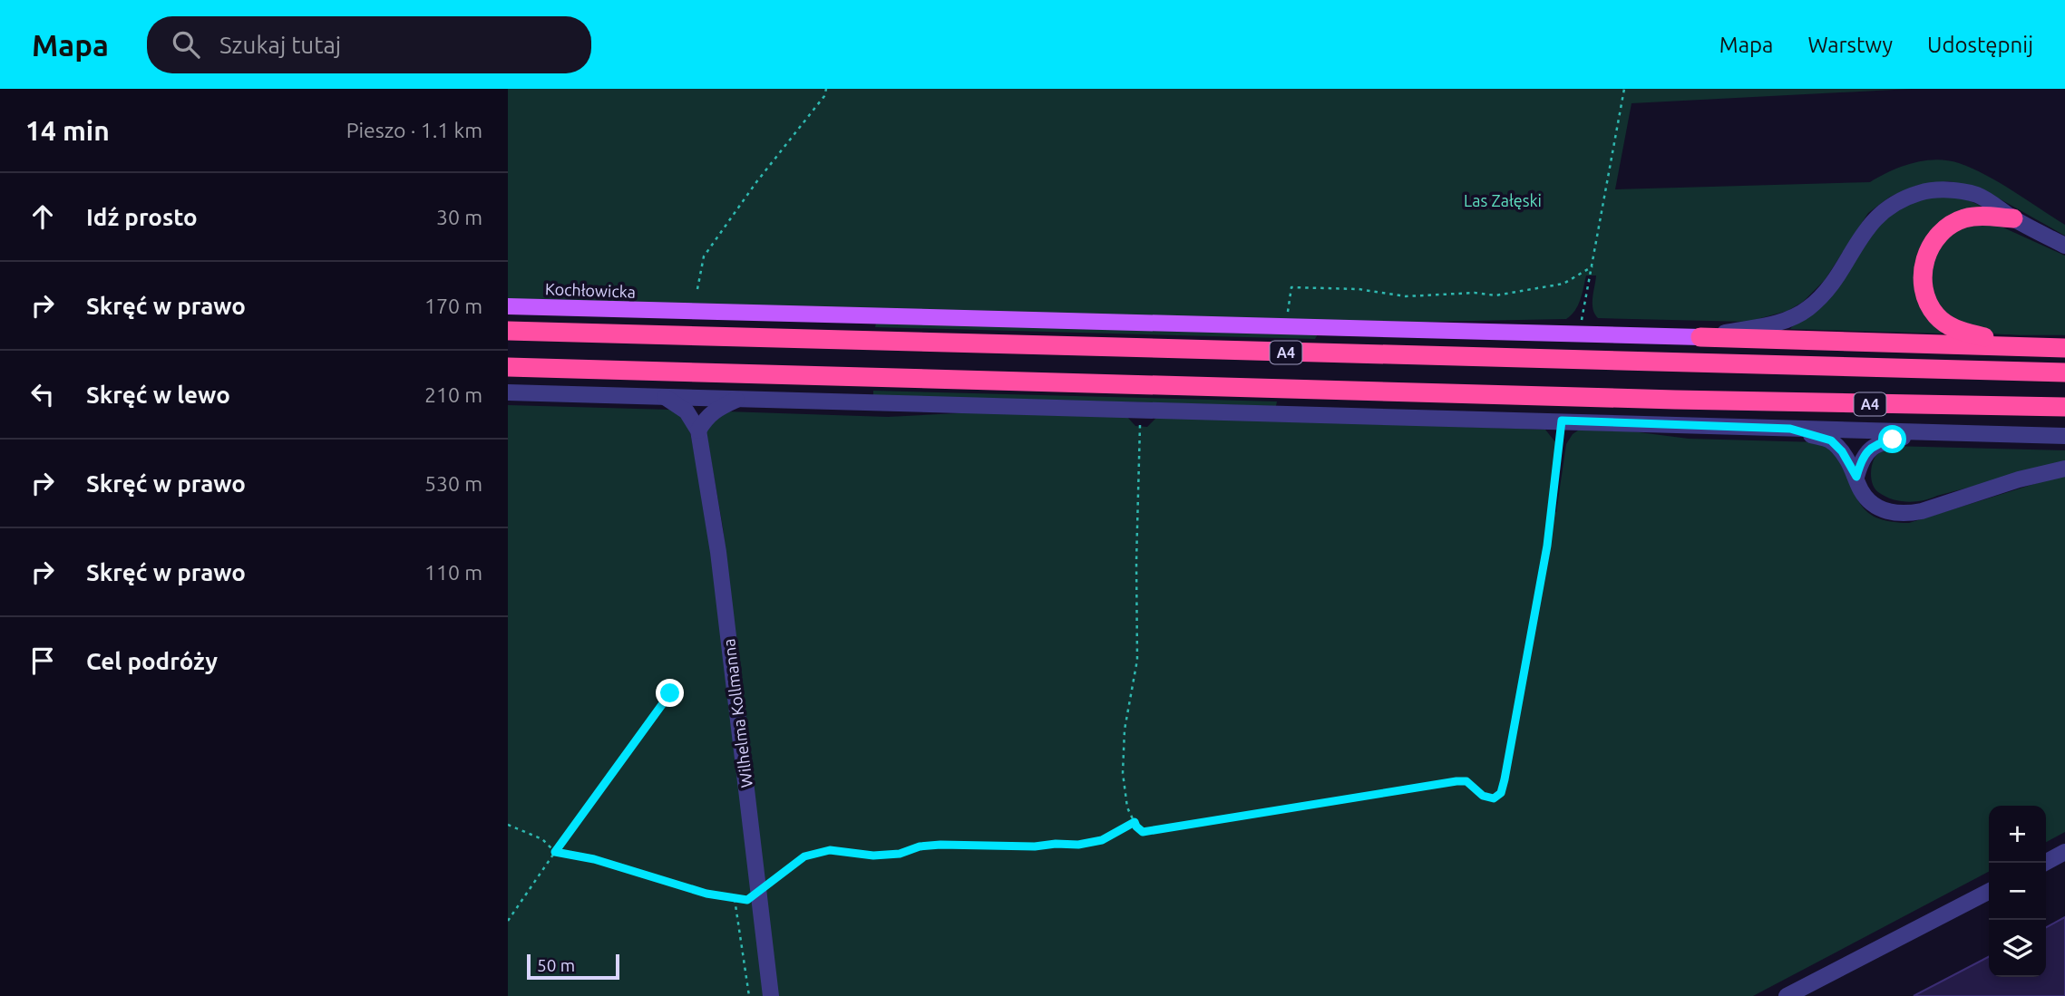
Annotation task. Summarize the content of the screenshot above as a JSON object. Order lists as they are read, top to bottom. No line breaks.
{"streets":{"highway":["A4"],"main road":["Kochłowicka"],"street":["Wilhelma Kollmanna"]},"parks":["Las Załęski"],"scale_bar":"50 m","page":{"header":"Mapa","search":"Szukaj tutaj","nav":["Mapa","Warstwy","Udostępnij"],"heading":["14 min","Pieszo · 1.1 km"],"list":[["Idź prosto","30 m"],["Skręć w prawo","170 m"],["Skręć w lewo","210 m"],["Skręć w prawo","530 m"],["Skręć w prawo","110 m"],"Cel podróży"],"map_buttons":["+","−"],"scale":"50 m"}}
